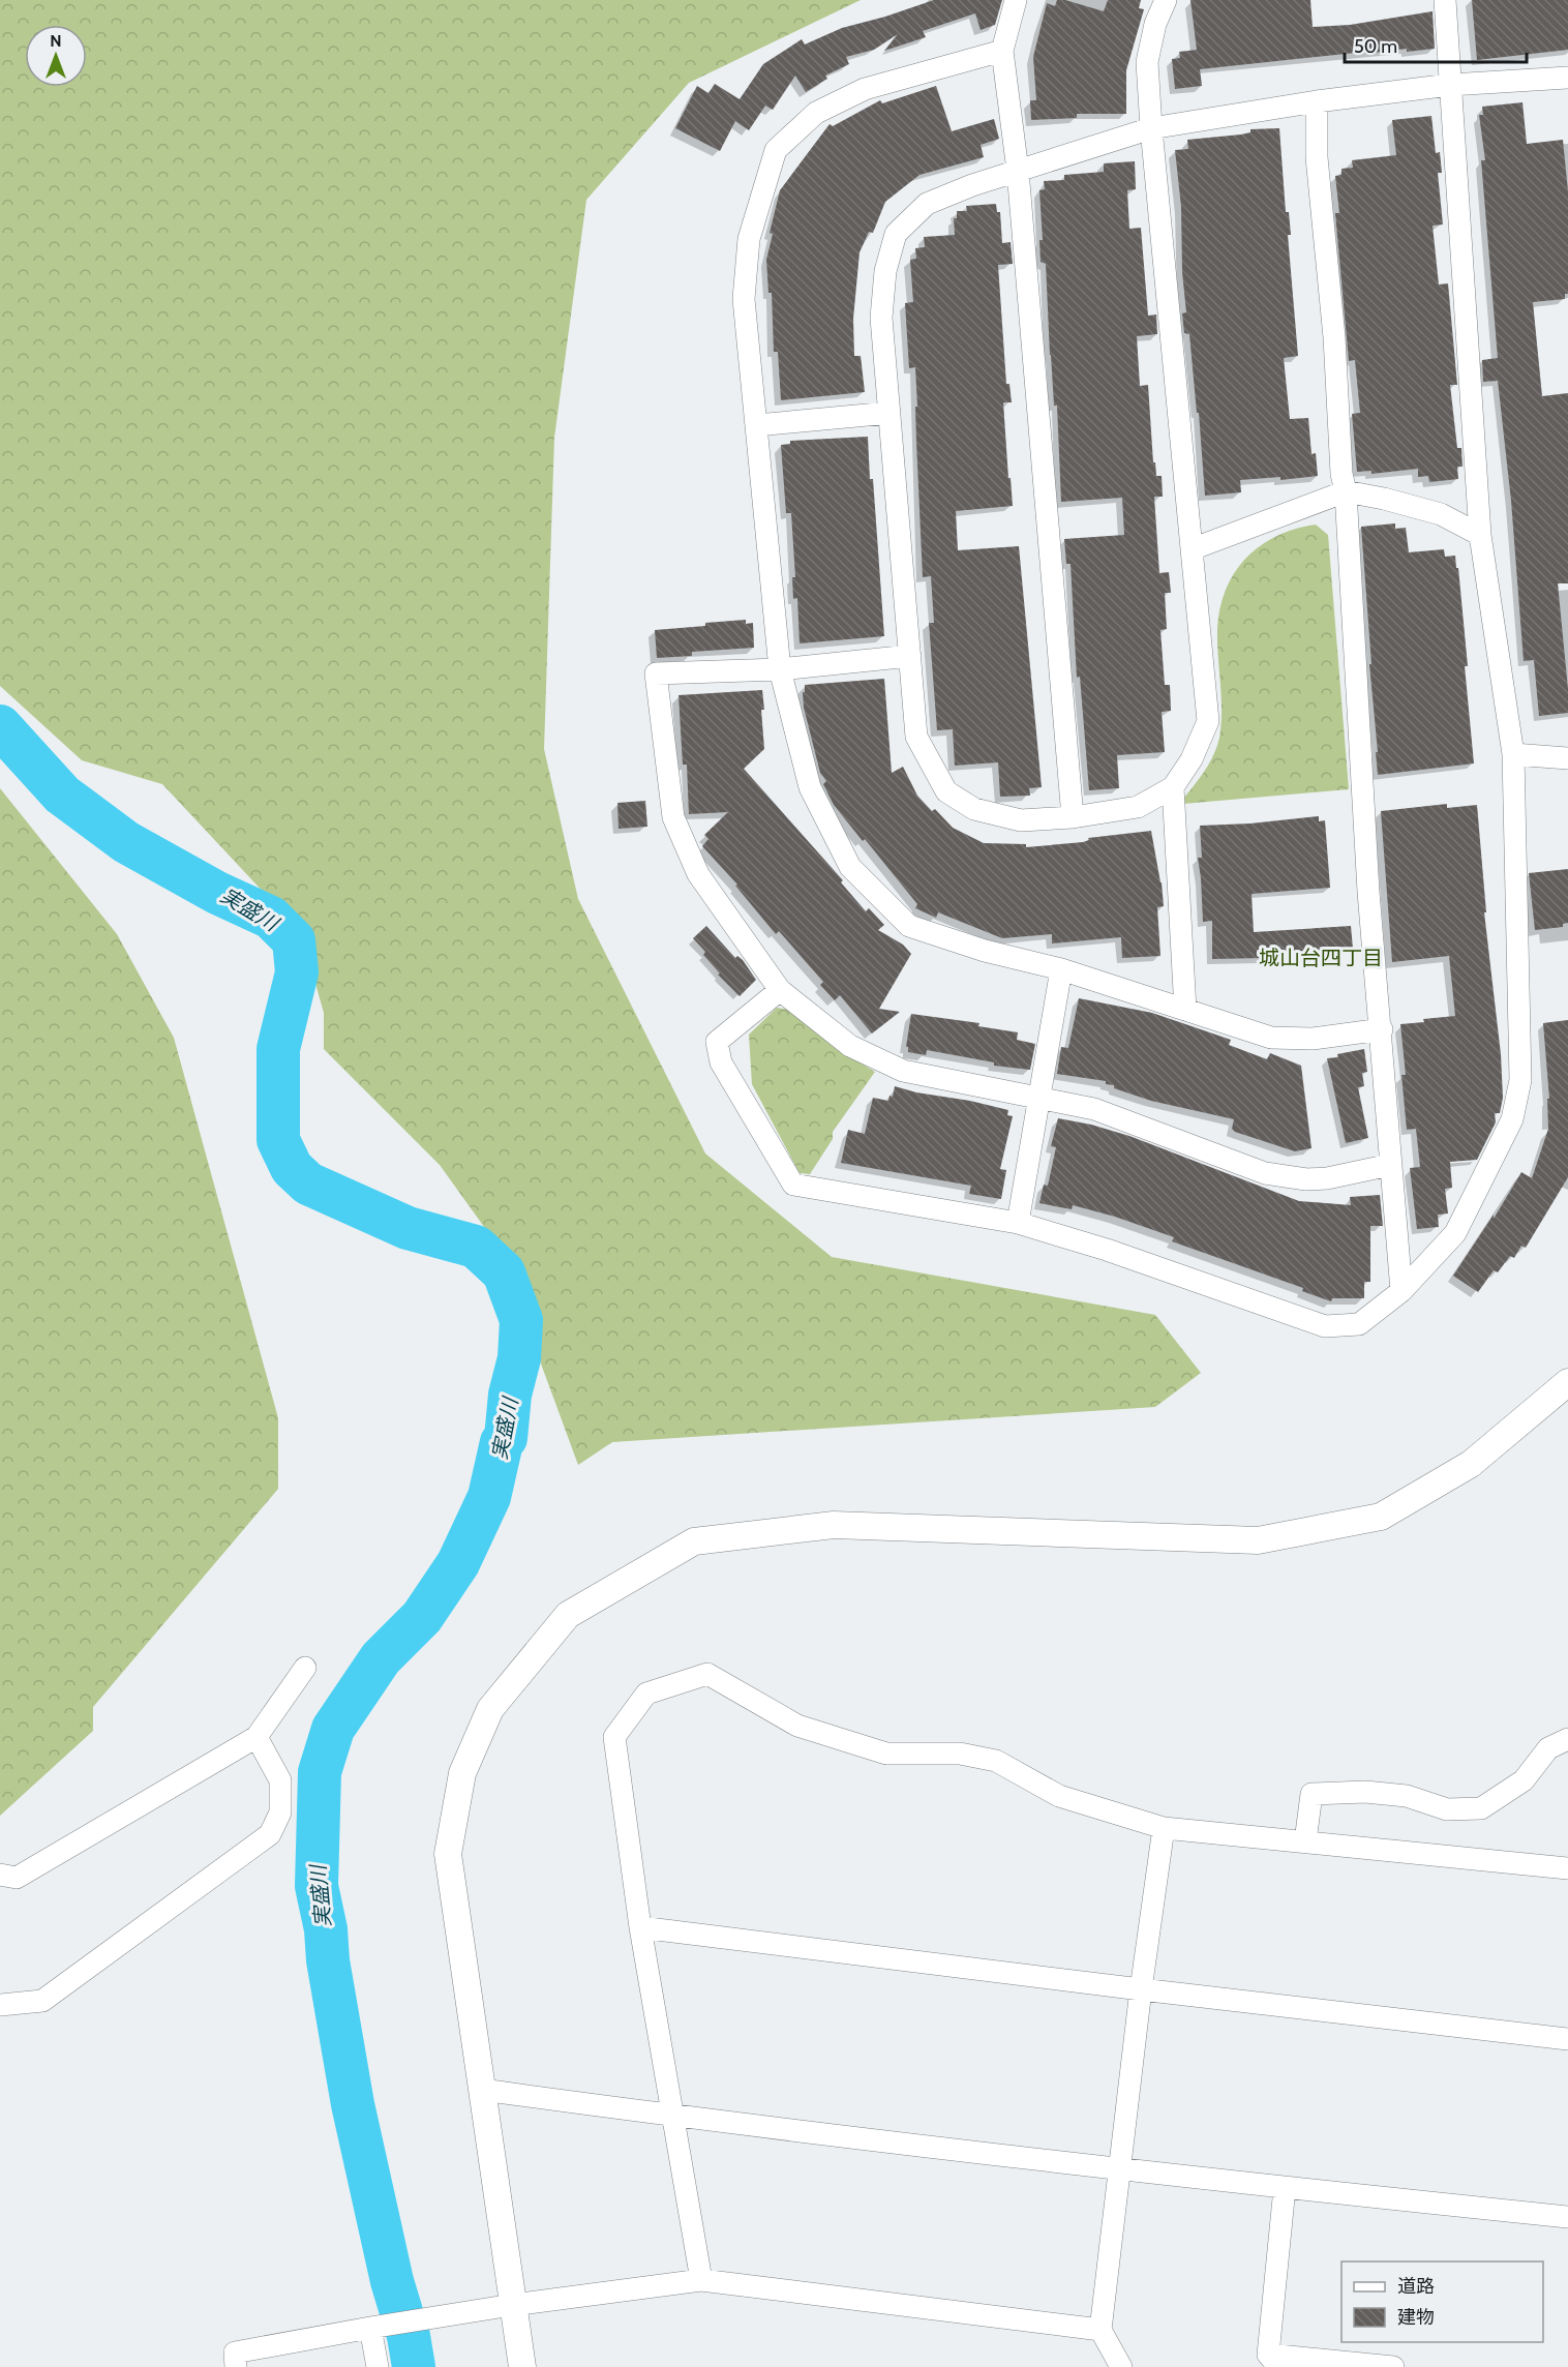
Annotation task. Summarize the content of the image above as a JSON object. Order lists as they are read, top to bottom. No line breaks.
{"districts":["城山台四丁目"],"water":["実盛川"],"legend":["道路","建物"],"scale_bar":"50 m","north":"top"}
